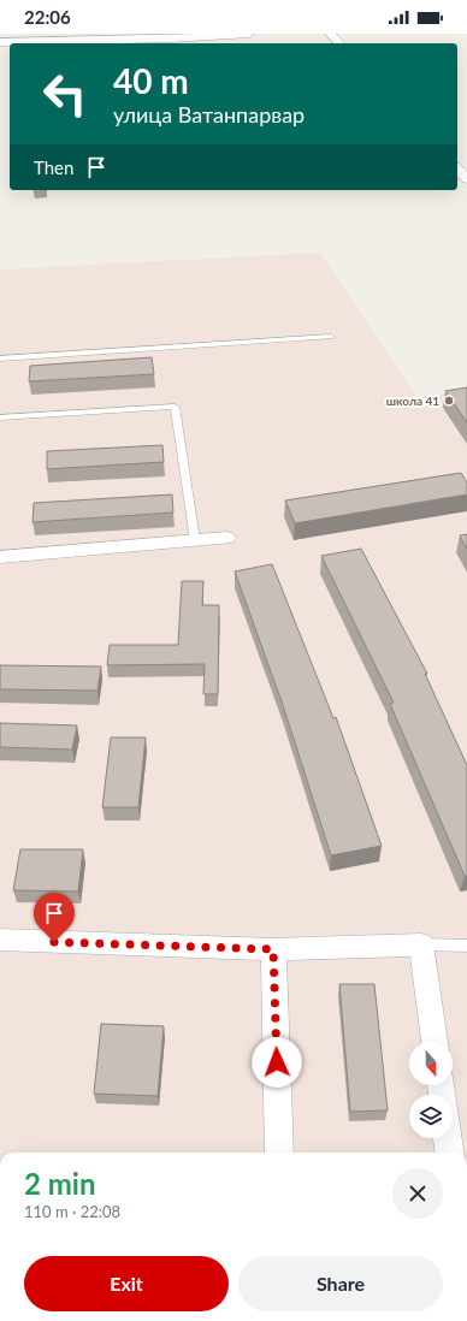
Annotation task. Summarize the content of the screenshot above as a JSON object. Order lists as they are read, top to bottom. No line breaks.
{"places":["школа 41"],"north":"bottom","page":{"status":"22:06","turn":["40 m","улица Ватанпарвар"],"then":"Then","heading":["2 min","110 m · 22:08"],"buttons":["Exit","Share"]}}
